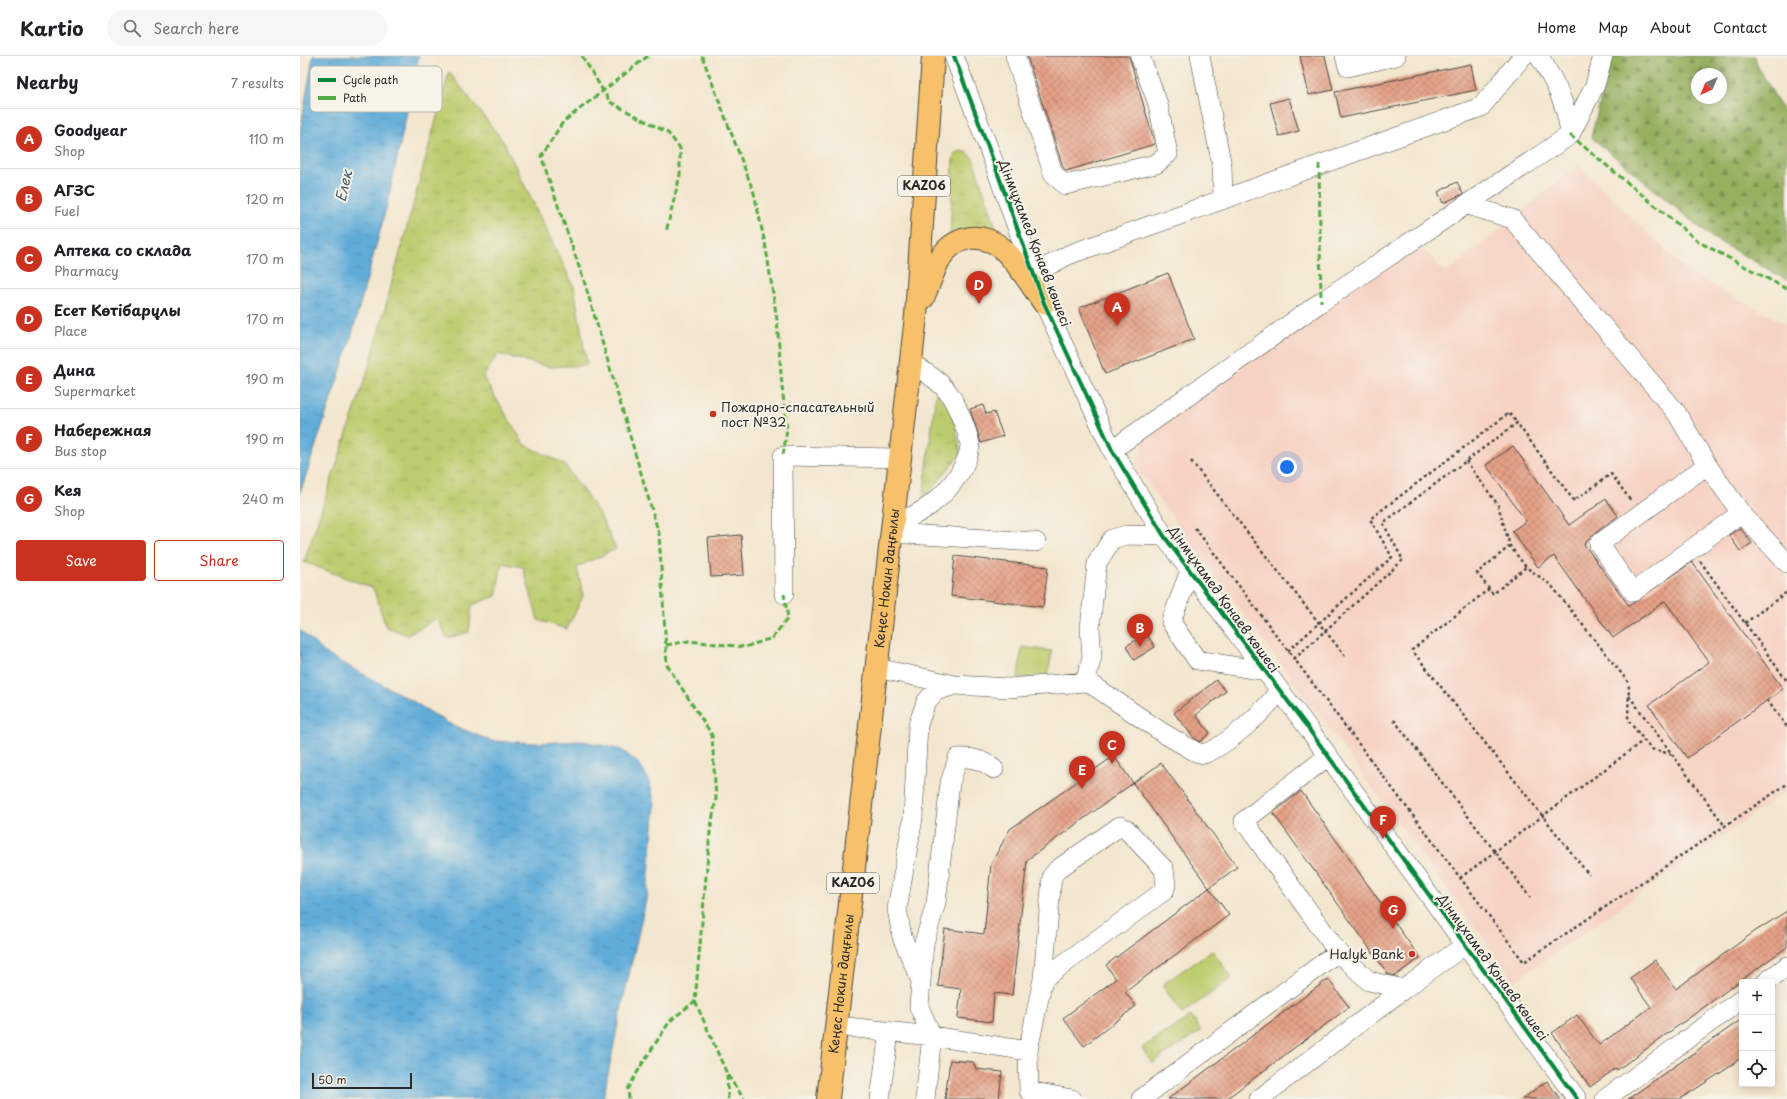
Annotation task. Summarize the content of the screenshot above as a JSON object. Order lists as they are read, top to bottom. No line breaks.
{"streets":{"highway":["KАZ06","Кеңес Нокин даңғылы"],"street":["Дінмұхамед Қонаев көшесі"]},"water":["Елек"],"places":["Пожарно-спасательный пост №32","Halyk Bank"],"legend":["Cycle path","Path"],"scale_bar":"50 m","north":"bottom left","page":{"header":"Kartio","search":"Search here","nav":["Home","Map","About","Contact"],"heading":["Nearby","7 results"],"list":[{"mark":"A","name":"Goodyear","note":"Shop","value":"110 m"},{"mark":"B","name":"АГЗС","note":"Fuel","value":"120 m"},{"mark":"C","name":"Аптека со склада","note":"Pharmacy","value":"170 m"},{"mark":"D","name":"Есет Көтібарұлы","note":"Place","value":"170 m"},{"mark":"E","name":"Дина","note":"Supermarket","value":"190 m"},{"mark":"F","name":"Набережная","note":"Bus stop","value":"190 m"},{"mark":"G","name":"Кея","note":"Shop","value":"240 m"}],"pins":["D","A","B","C","E","F","G"],"buttons":["Save","Share"],"map_buttons":["+","−"],"scale":"50 m"}}
